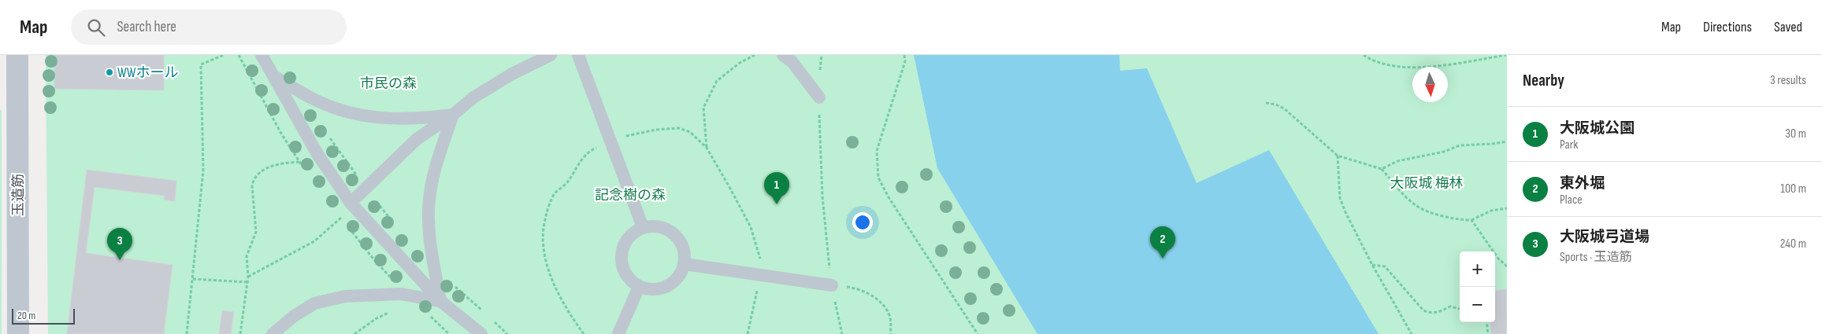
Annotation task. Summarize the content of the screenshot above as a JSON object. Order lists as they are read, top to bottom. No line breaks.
{"streets":{"street":["玉造筋"]},"parks":["市民の森","大阪城 梅林","記念樹の森"],"places":["WWホール"],"scale_bar":"20 m","north":"bottom","page":{"header":"Map","search":"Search here","nav":["Map","Directions","Saved"],"heading":["Nearby","3 results"],"list":[{"mark":"1","name":"大阪城公園","note":"Park","value":"30 m"},{"mark":"2","name":"東外堀","note":"Place","value":"100 m"},{"mark":"3","name":"大阪城弓道場","note":"Sports · 玉造筋","value":"240 m"}],"pins":["1","2","3"],"map_buttons":["+","−"],"scale":"20 m"}}
